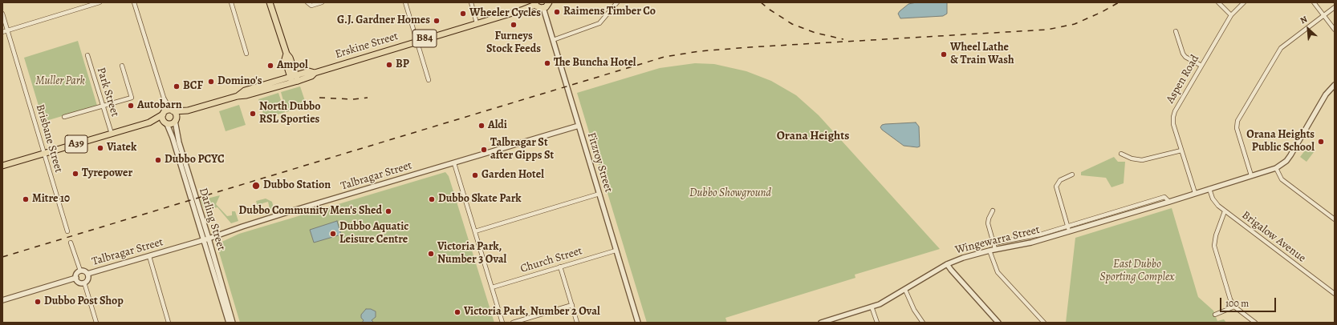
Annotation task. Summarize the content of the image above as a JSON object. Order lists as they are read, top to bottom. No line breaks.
{"streets":{"main road":["B84","Erskine Street","A39"],"street":["Aspen Road","Park Street","Brisbane Street","Fitzroy Street","Talbragar Street","Darling Street","Brigalow Avenue","Wingewarra Street","Church Street"]},"crossings":[["B84","Erskine Street"],["B84","Fitzroy Street"],["Erskine Street","A39"],["Erskine Street","Darling Street"],["Aspen Road","Wingewarra Street"],["Park Street","A39"],["Brisbane Street","A39"],["A39","Darling Street"],["Fitzroy Street","Talbragar Street"],["Fitzroy Street","Church Street"],["Talbragar Street","Darling Street"],["Brigalow Avenue","Wingewarra Street"]],"districts":["Orana Heights"],"parks":["Muller Park","Dubbo Showground","East Dubbo Sporting Complex"],"places":["Raimens Timber Co","Wheeler Cycles","G.J. Gardner Homes","Furneys Stock Feeds","Wheel Lathe & Train Wash","The Buncha Hotel","BP","Ampol","Domino's","BCF","Autobarn","North Dubbo RSL Sporties","Aldi","Orana Heights Public School","Viatek","Talbragar St after Gipps St","Dubbo PCYC","Tyrepower","Garden Hotel","Dubbo Station","Mitre 10","Dubbo Skate Park","Dubbo Community Men's Shed","Dubbo Aquatic Leisure Centre","Victoria Park, Number 3 Oval","Dubbo Post Shop","Victoria Park, Number 2 Oval"],"scale_bar":"100 m","north":"top left"}
